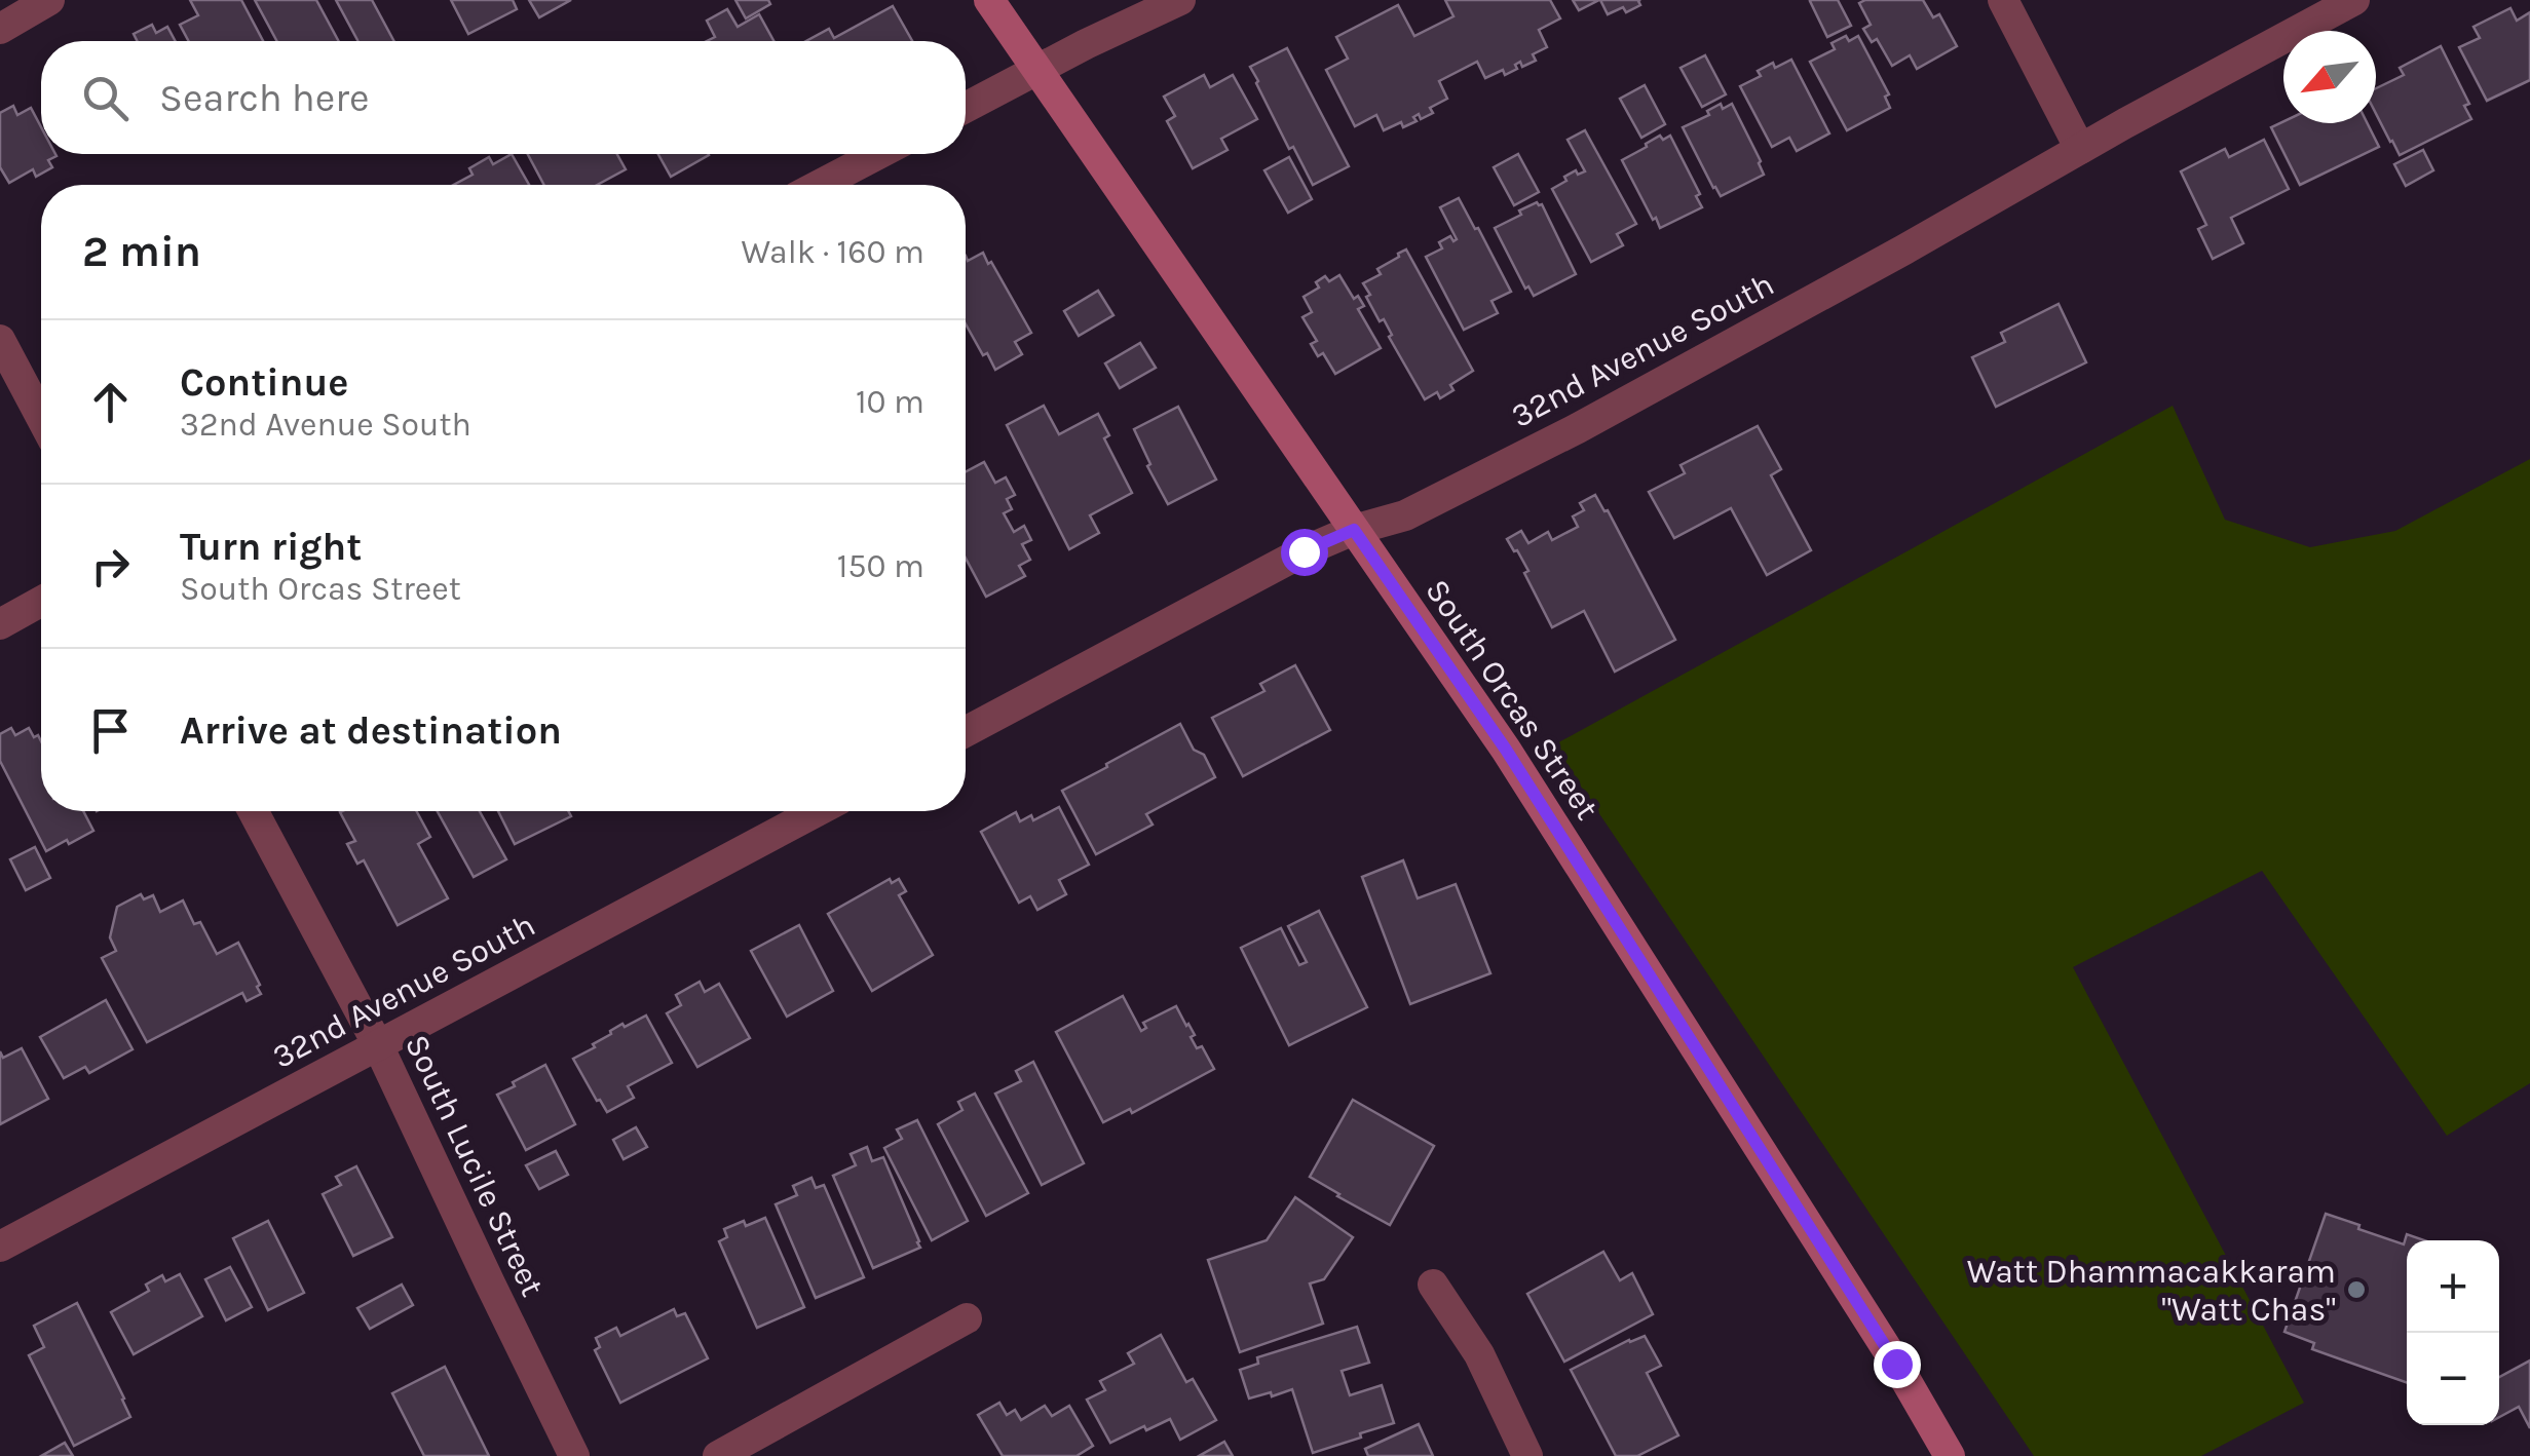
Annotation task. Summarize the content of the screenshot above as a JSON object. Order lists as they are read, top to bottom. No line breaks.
{"streets":{"street":["32nd Avenue South","South Orcas Street","South Lucile Street"]},"crossings":[["32nd Avenue South","South Orcas Street"],["32nd Avenue South","South Lucile Street"]],"places":["Watt Dhammacakkaram \"Watt Chas\""],"north":"bottom left","page":{"search":"Search here","heading":["2 min","Walk · 160 m"],"list":[["Continue","32nd Avenue South","10 m"],["Turn right","South Orcas Street","150 m"],"Arrive at destination"],"map_buttons":["+","−"]}}
